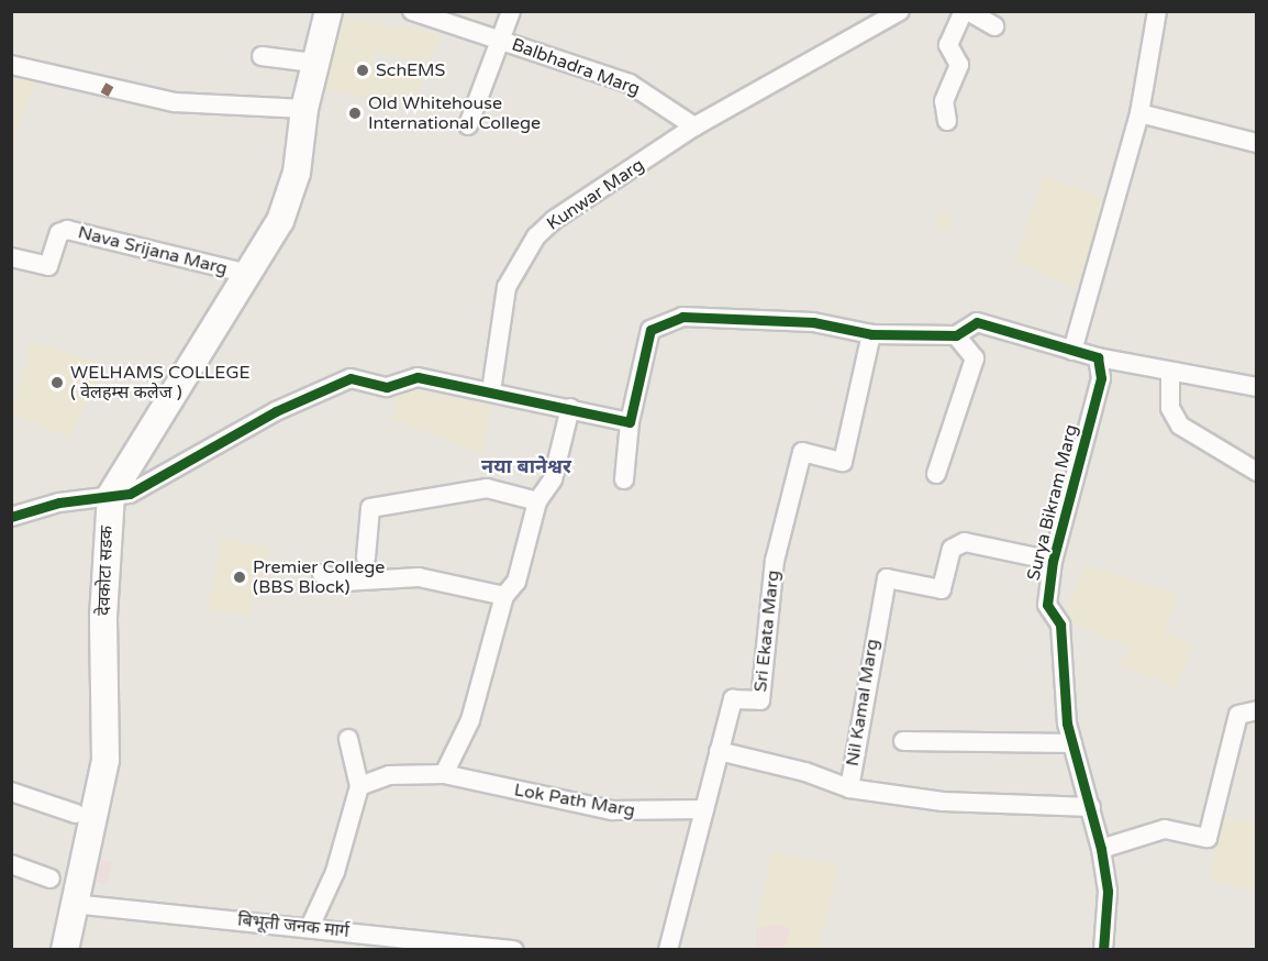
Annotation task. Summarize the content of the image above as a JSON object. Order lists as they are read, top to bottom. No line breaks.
{"streets":{"main road":["देवकोटा सडक"],"street":["Balbhadra Marg","Kunwar Marg","Nava Srijana Marg","Surya Bikram Marg","Sri Ekata Marg","Nil Kamal Marg","Lok Path Marg","बिभूती जनक मार्ग"]},"crossings":[["Balbhadra Marg","Kunwar Marg"],["Nava Srijana Marg","देवकोटा सडक"],["Surya Bikram Marg","Nil Kamal Marg"],["देवकोटा सडक","बिभूती जनक मार्ग"],["Sri Ekata Marg","Lok Path Marg"]],"districts":["नया बानेश्वर"],"places":["SchEMS","Old Whitehouse International College","WELHAMS COLLEGE ( वेलहम्स कलेज )","Premier College (BBS Block)"]}
